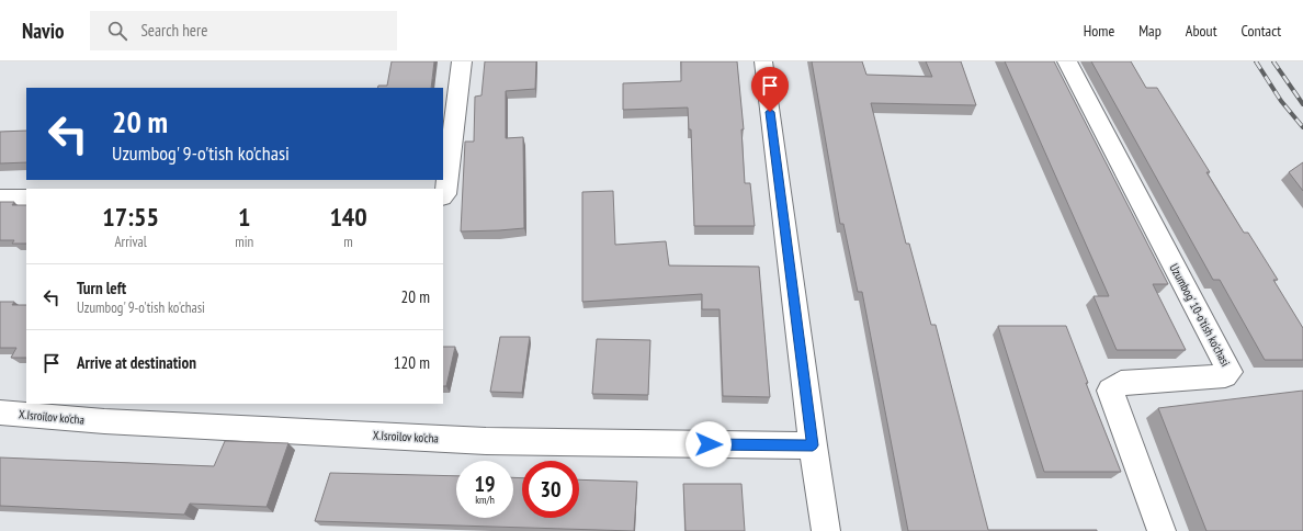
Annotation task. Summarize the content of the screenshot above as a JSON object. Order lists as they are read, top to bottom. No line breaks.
{"streets":{"street":["Uzumbog' 10-o'tish ko'chasi","X.Isroilov ko'cha"]},"page":{"header":"Navio","search":"Search here","nav":["Home","Map","About","Contact"],"turn":["20 m","Uzumbog' 9-o'tish ko'chasi"],"eta":["17:55","Arrival","1","min","140","m"],"list":[{"name":"Turn left","note":"Uzumbog' 9-o'tish ko'chasi","value":"20 m"},{"name":"Arrive at destination","value":"120 m"}],"speed":"19 km/h","limit":"30"}}
